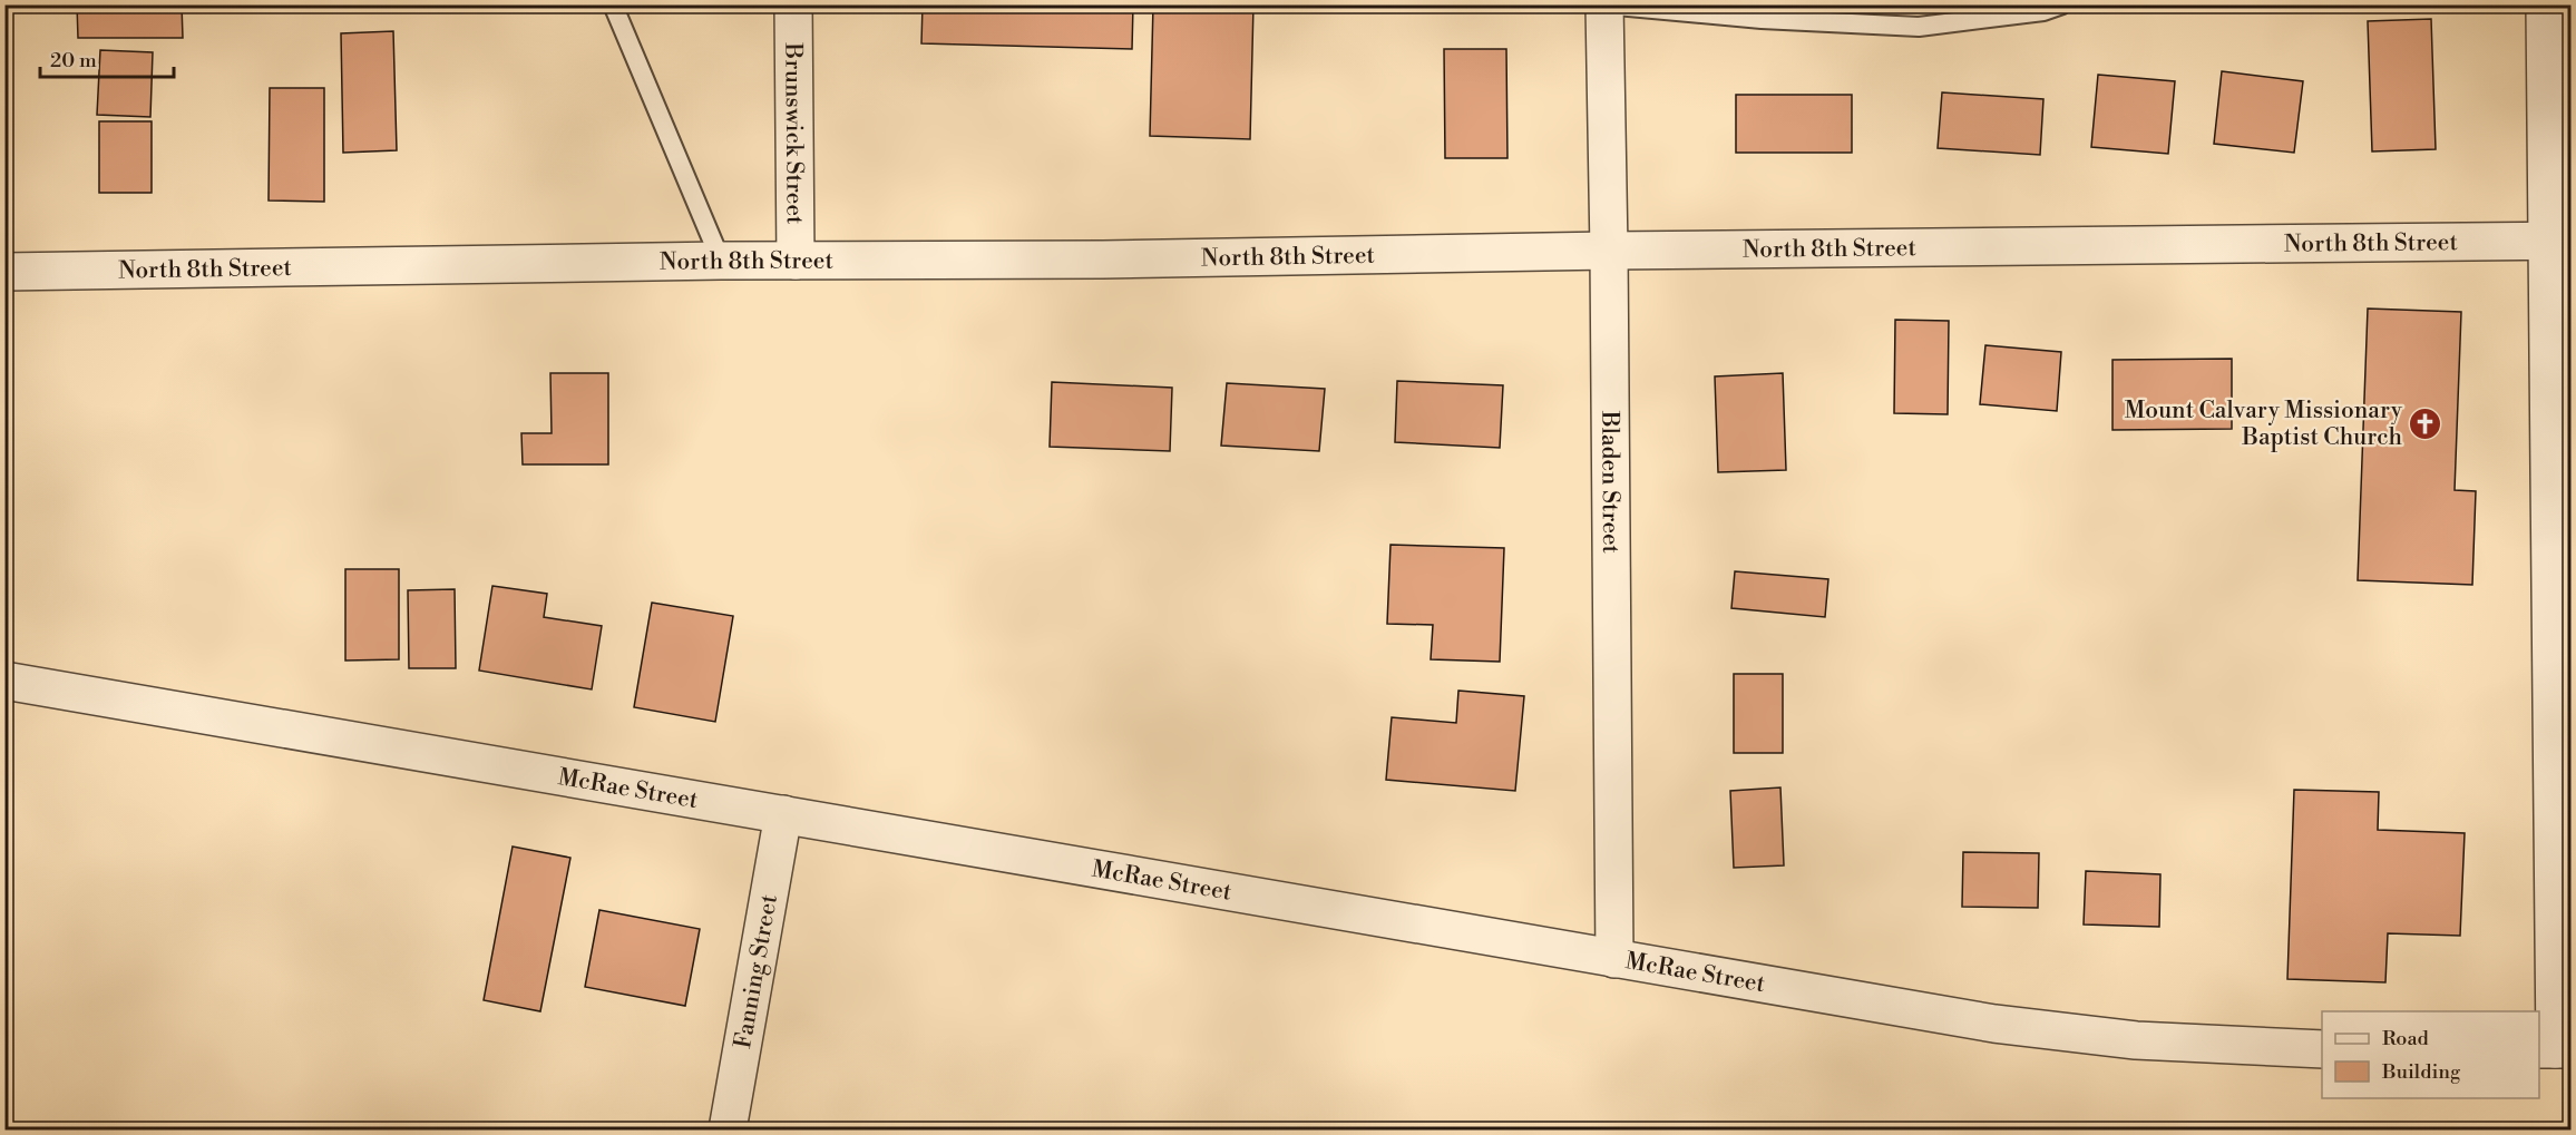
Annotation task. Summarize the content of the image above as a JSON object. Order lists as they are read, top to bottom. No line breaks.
{"streets":{"street":["Brunswick Street","North 8th Street","Bladen Street","McRae Street","Fanning Street"]},"crossings":[["Brunswick Street","North 8th Street"],["North 8th Street","Bladen Street"],["Bladen Street","McRae Street"],["McRae Street","Fanning Street"]],"places":{"church":["Mount Calvary Missionary Baptist Church"]},"legend":["Road","Building"],"scale_bar":"20 m"}
